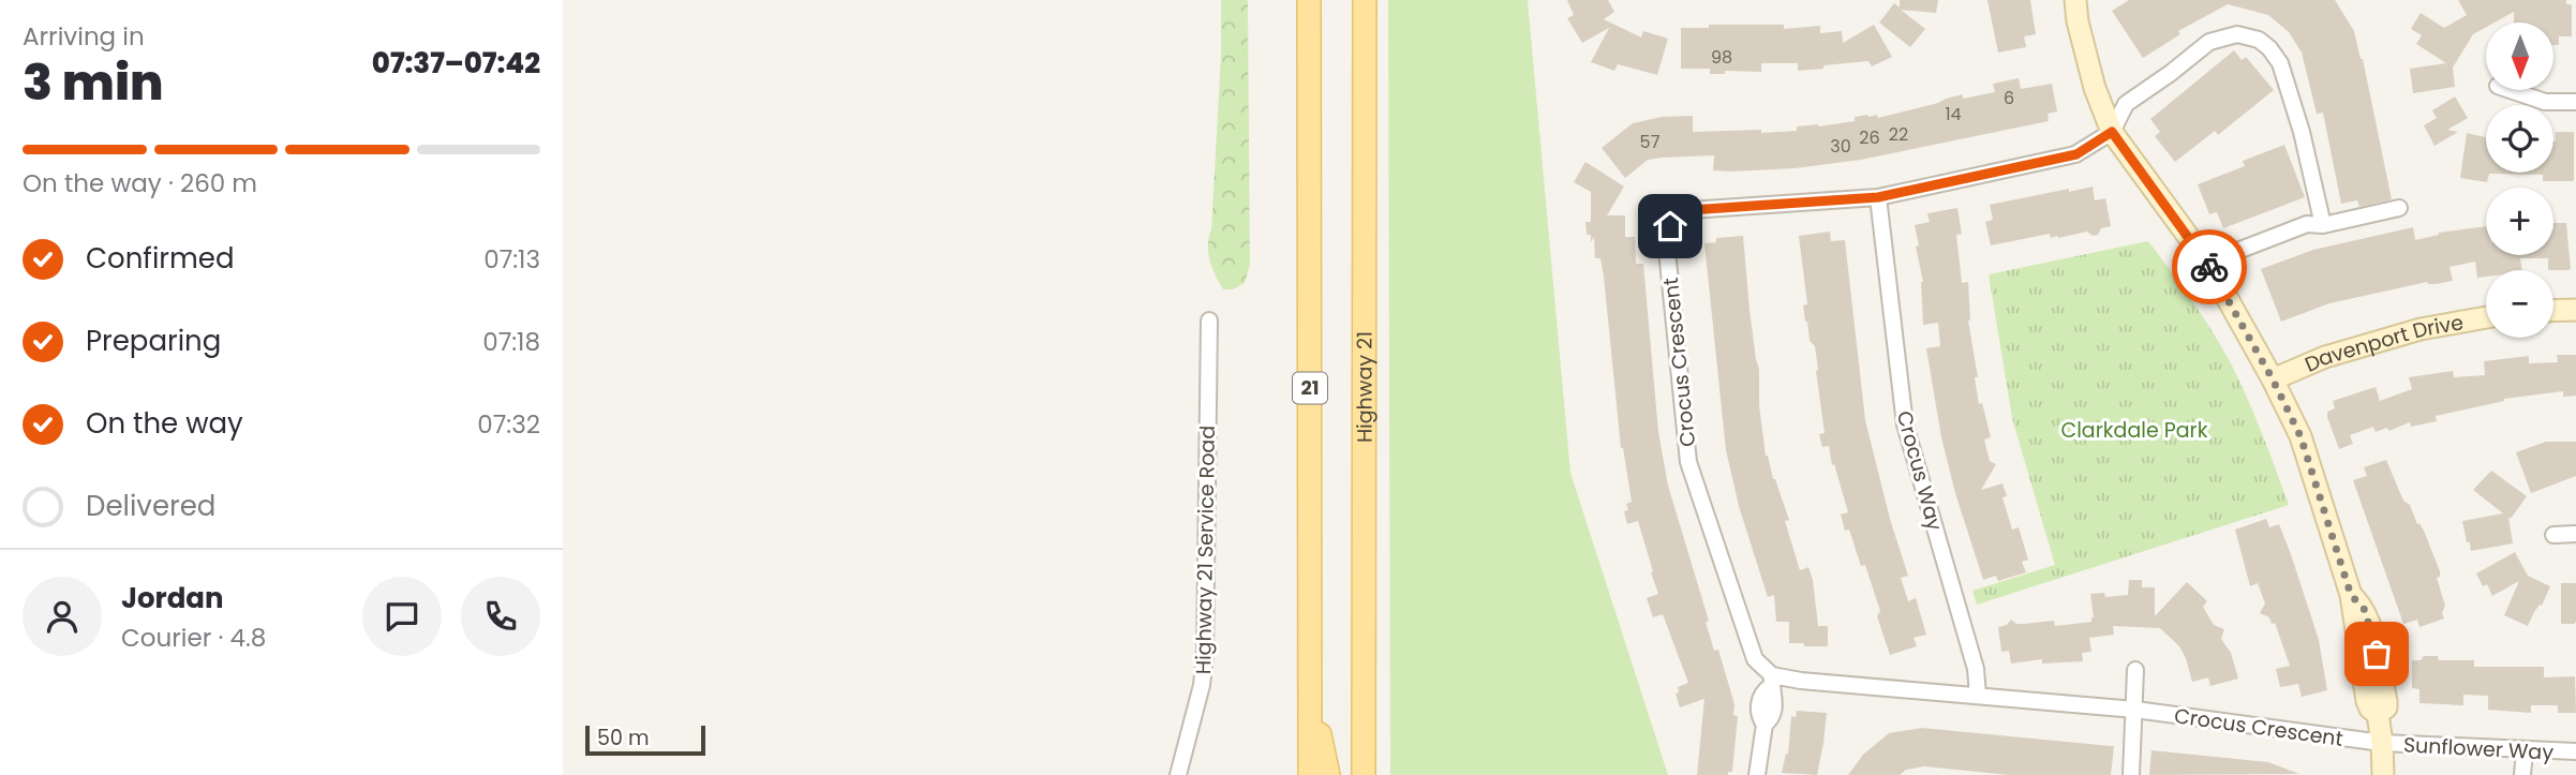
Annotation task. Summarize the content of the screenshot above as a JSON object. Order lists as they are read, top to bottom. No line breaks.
{"streets":{"main road":["21","Highway 21"],"street":["Davenport Drive","Crocus Crescent","Crocus Way","Highway 21 Service Road","Sunflower Way"]},"crossings":[["Crocus Crescent","Crocus Way"],["Crocus Crescent","Sunflower Way"]],"parks":["Clarkdale Park"],"house_numbers":["98","6","14","22","26","57","30"],"scale_bar":"50 m","north":"bottom","page":{"heading":["3 min","Arriving in","07:37–07:42"],"panel":["Jordan","Courier · 4.8"],"map_buttons":["+","−"],"bar":"On the way · 260 m","list":[["Confirmed","07:13"],["Preparing","07:18"],["On the way","07:32"],"Delivered"],"scale":"50 m"}}
